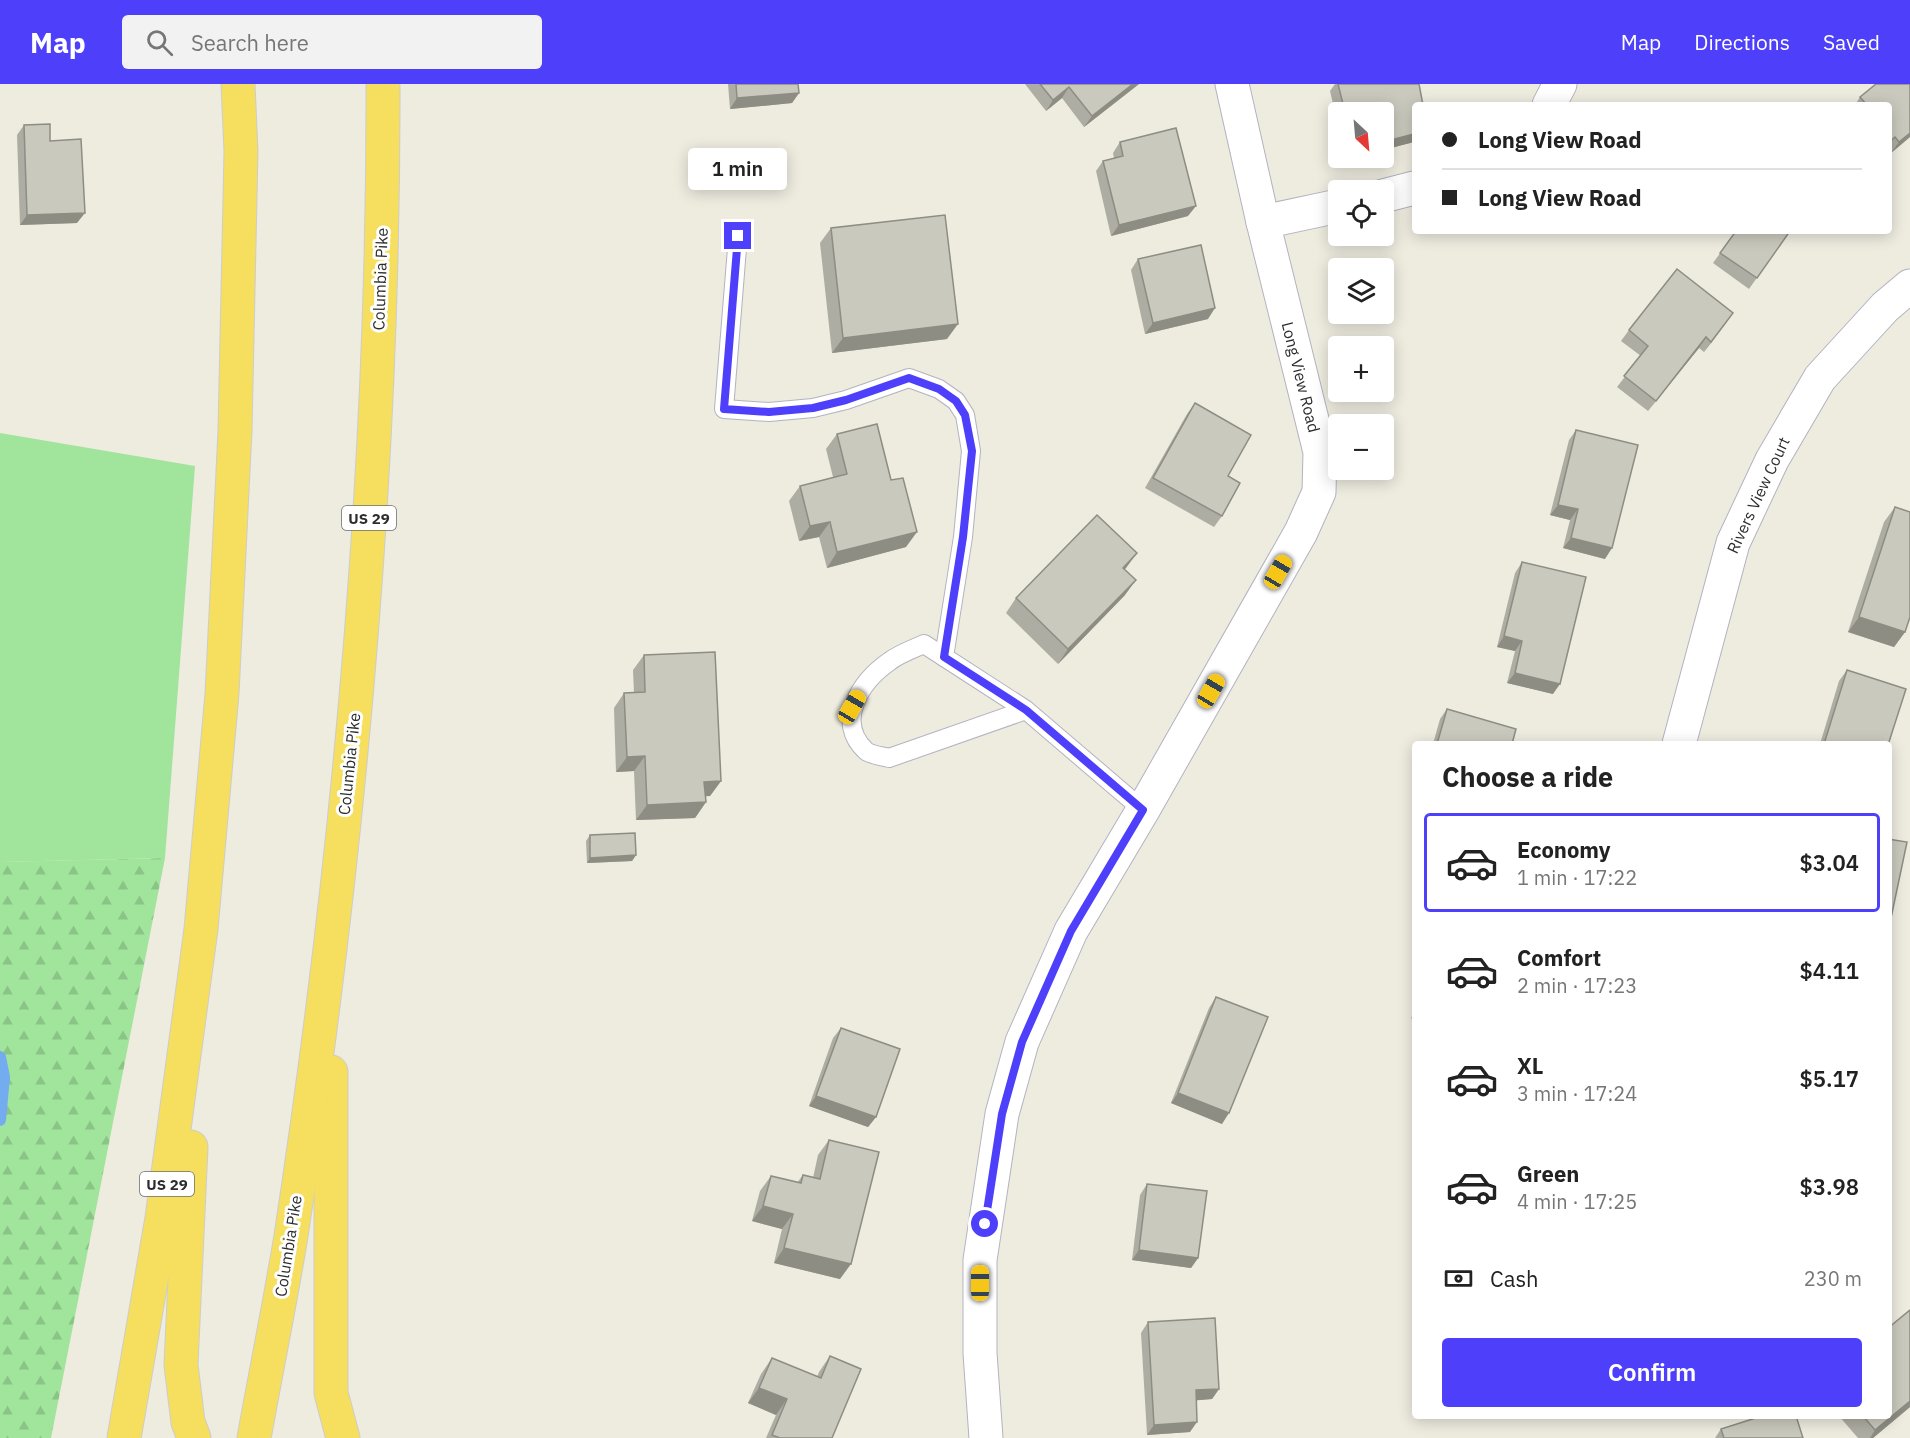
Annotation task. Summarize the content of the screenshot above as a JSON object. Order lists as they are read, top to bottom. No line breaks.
{"streets":{"highway":["Columbia Pike","US 29"],"street":["Long View Road","Rivers View Court"]},"north":"bottom right","page":{"header":"Map","search":"Search here","nav":["Map","Directions","Saved"],"map_buttons":["+","−"],"banner":["Long View Road","Long View Road"],"bubble":"1 min","heading":"Choose a ride","list":[{"name":"Economy","note":"1 min · 17:22","value":"$3.04"},{"name":"Comfort","note":"2 min · 17:23","value":"$4.11"},{"name":"XL","note":"3 min · 17:24","value":"$5.17"},{"name":"Green","note":"4 min · 17:25","value":"$3.98"}],"pay":["Cash","230 m"],"buttons":"Confirm"}}
